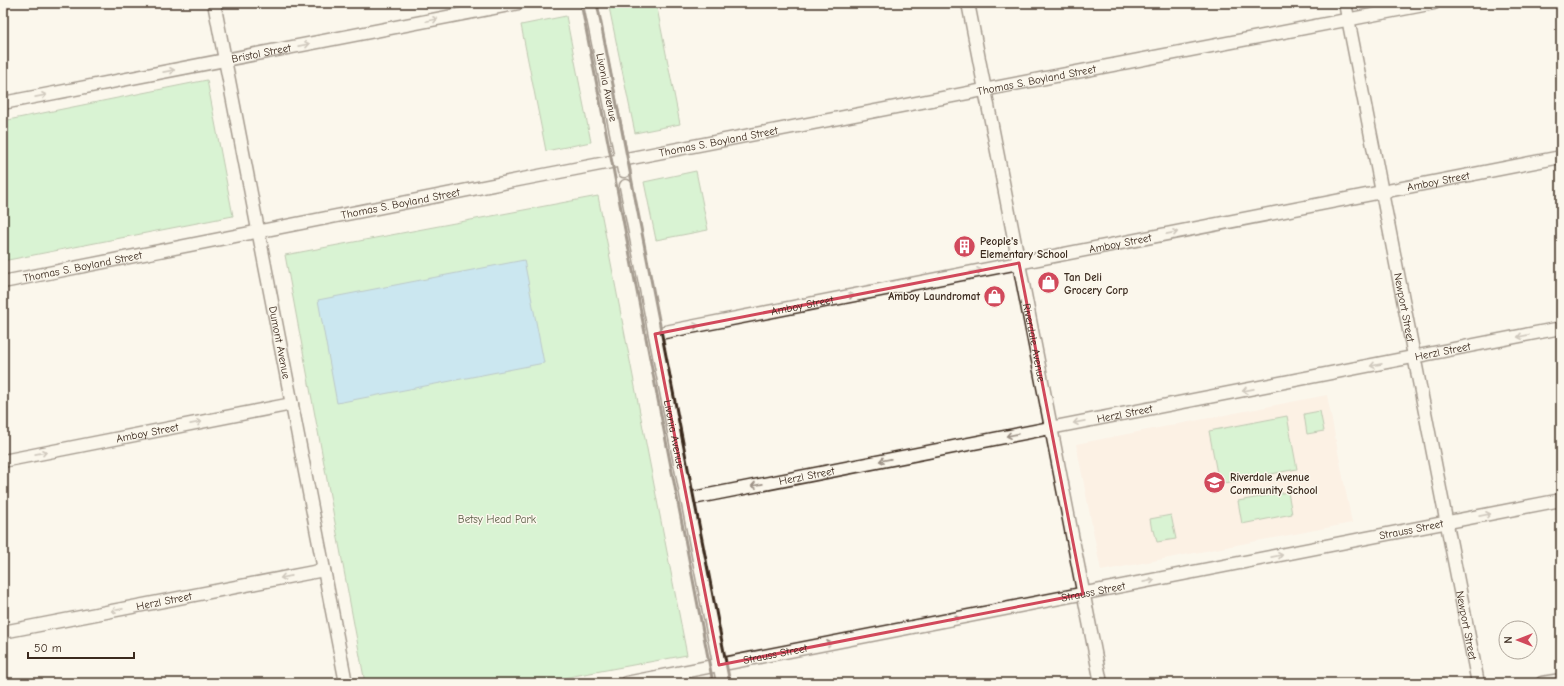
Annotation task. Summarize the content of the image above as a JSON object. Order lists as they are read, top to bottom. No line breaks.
{"streets":{"street":["Bristol Street","Thomas S. Boyland Street","Livonia Avenue","Amboy Street","Newport Street","Dumont Avenue","Riverdale Avenue","Herzl Street","Strauss Street"]},"crossings":[["Bristol Street","Dumont Avenue"],["Thomas S. Boyland Street","Livonia Avenue"],["Thomas S. Boyland Street","Newport Street"],["Thomas S. Boyland Street","Dumont Avenue"],["Thomas S. Boyland Street","Riverdale Avenue"],["Livonia Avenue","Amboy Street"],["Livonia Avenue","Herzl Street"],["Livonia Avenue","Strauss Street"],["Amboy Street","Newport Street"],["Amboy Street","Dumont Avenue"],["Amboy Street","Riverdale Avenue"],["Newport Street","Herzl Street"],["Newport Street","Strauss Street"],["Dumont Avenue","Herzl Street"],["Riverdale Avenue","Herzl Street"],["Riverdale Avenue","Strauss Street"]],"one_way":["Bristol Street","Amboy Street","Herzl Street","Strauss Street"],"parks":["Betsy Head Park"],"places":{"building":["People's Elementary School"],"shop":["Tan Deli Grocery Corp","Amboy Laundromat"],"school or university":["Riverdale Avenue Community School"]},"scale_bar":"50 m","north":"left"}
